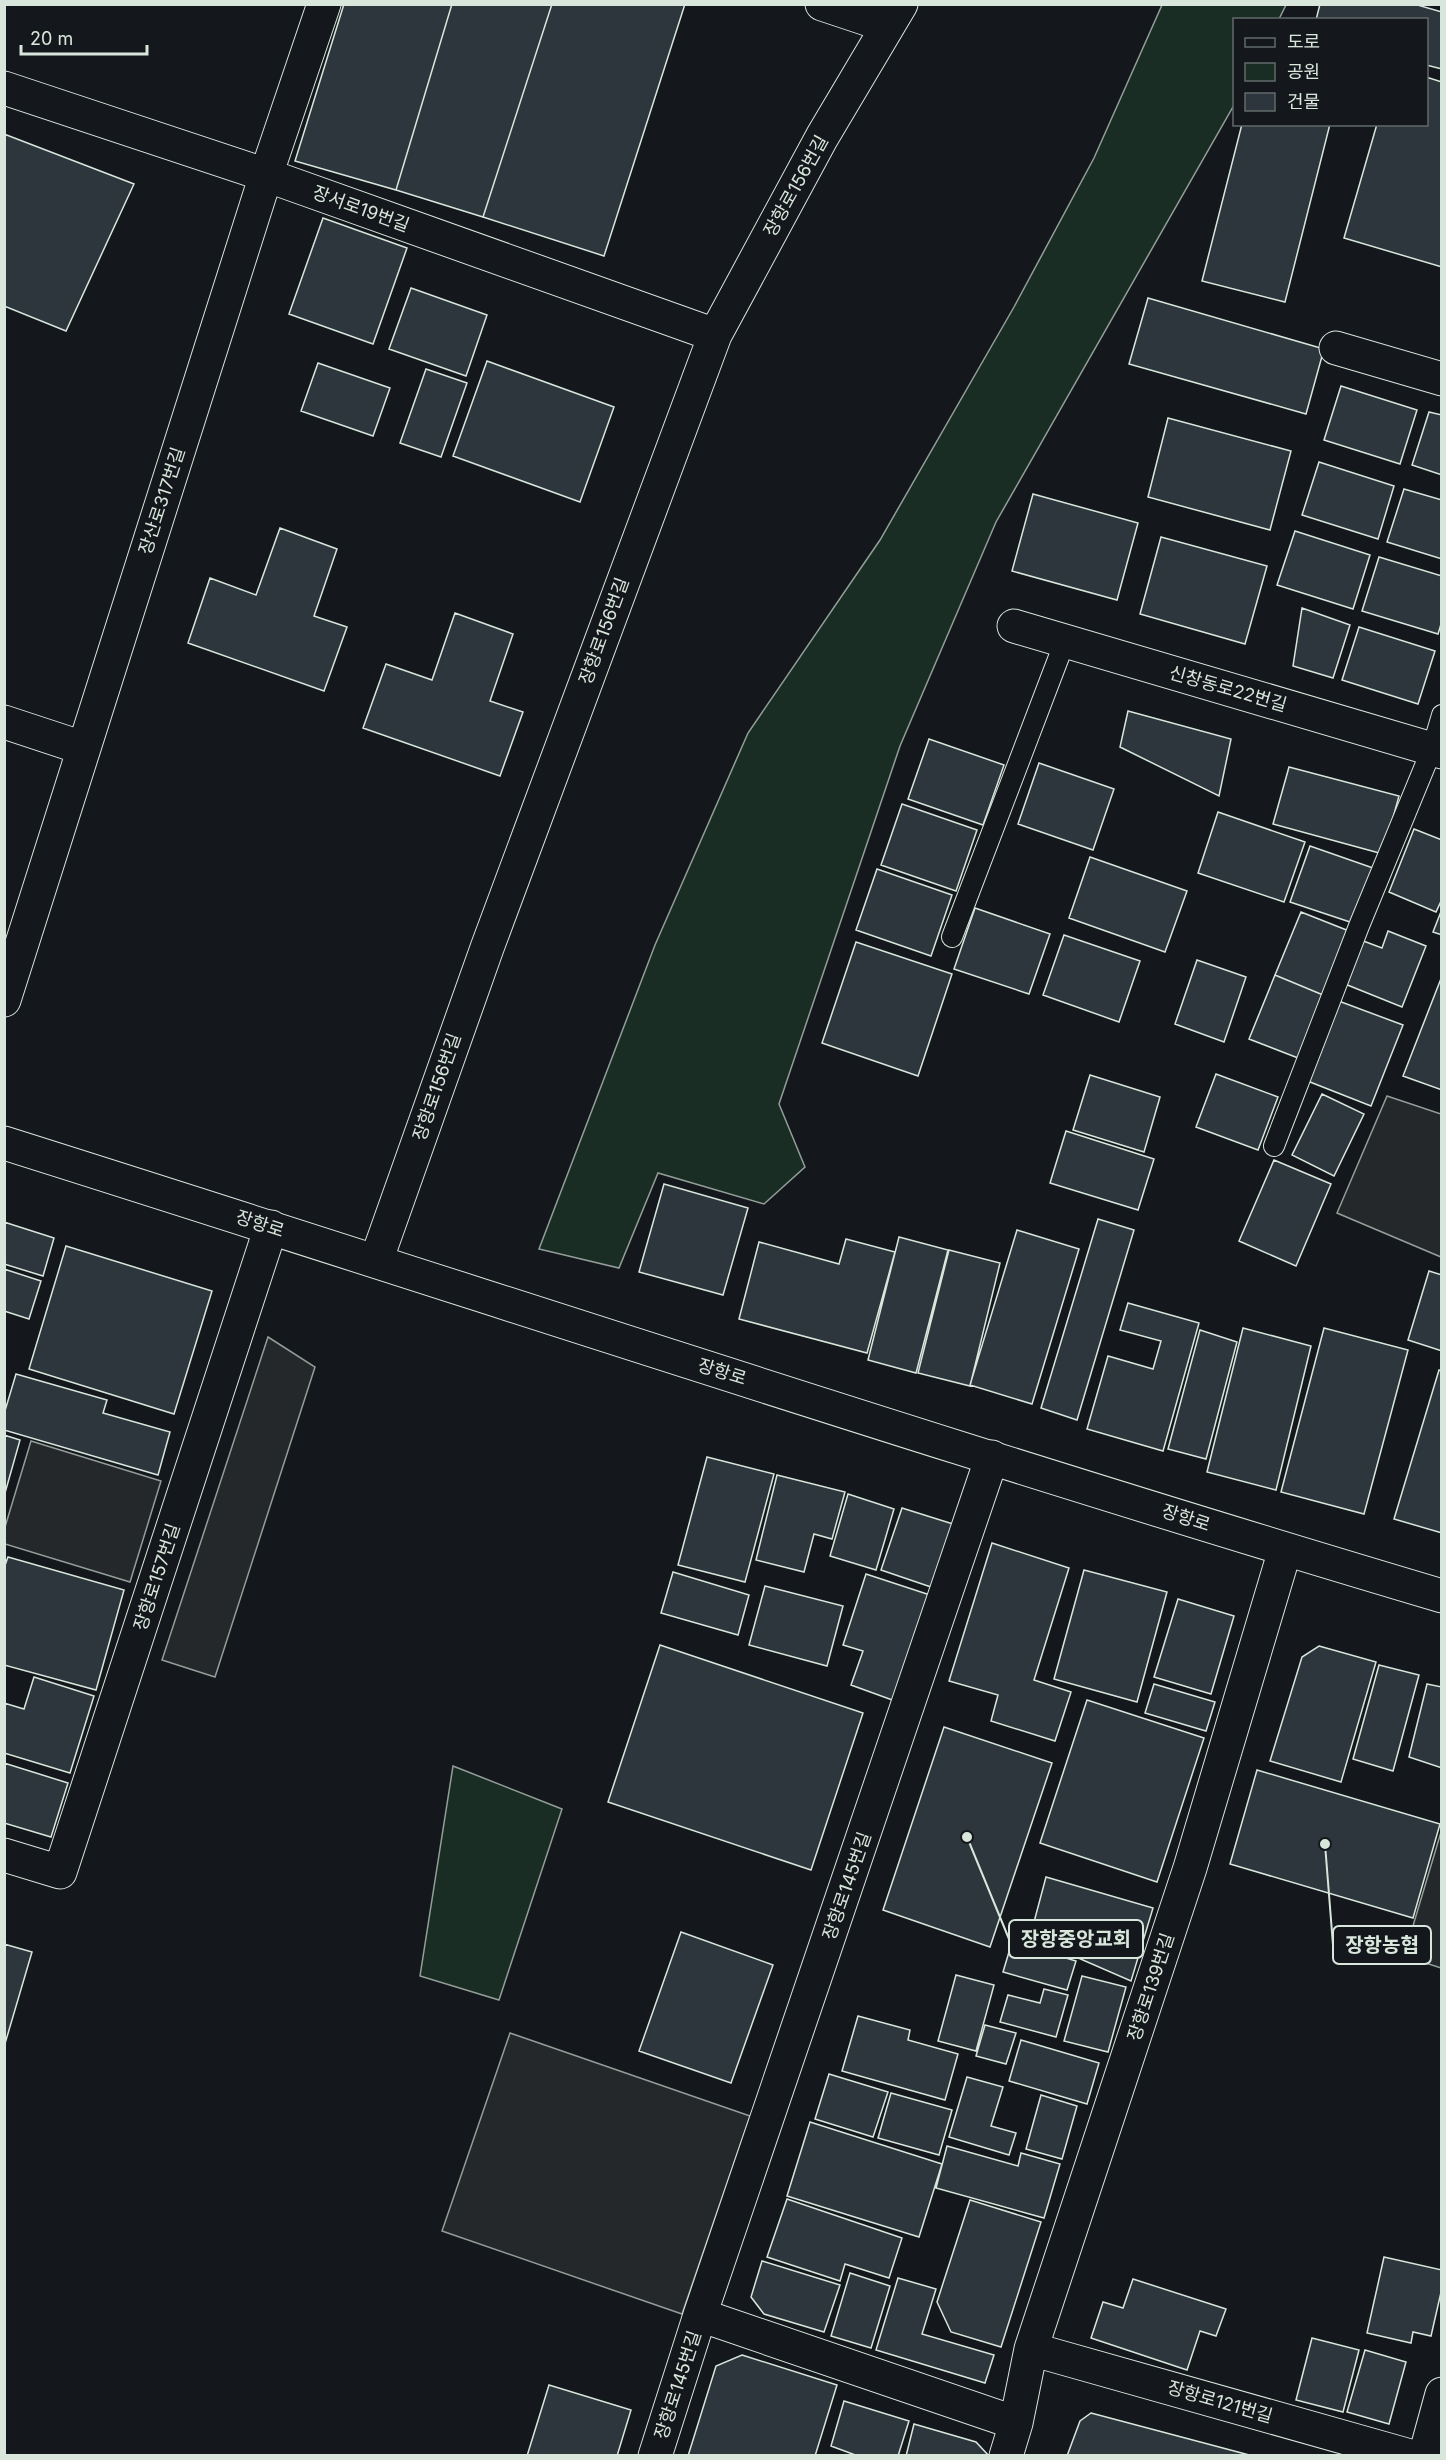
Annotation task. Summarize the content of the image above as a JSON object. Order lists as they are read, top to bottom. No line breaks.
{"streets":{"street":["장항로156번길","장서로19번길","장산로317번길","신창동로22번길","장항로","장항로157번길","장항로145번길","장항로139번길","장항로121번길"]},"crossings":[["장항로156번길","장서로19번길"],["장항로156번길","장항로"],["장서로19번길","장산로317번길"],["장항로","장항로157번길"],["장항로","장항로145번길"],["장항로","장항로139번길"],["장항로145번길","장항로139번길"],["장항로139번길","장항로121번길"]],"places":["장항중앙교회","장항농협"],"legend":["도로","공원","건물"],"scale_bar":"20 m"}
